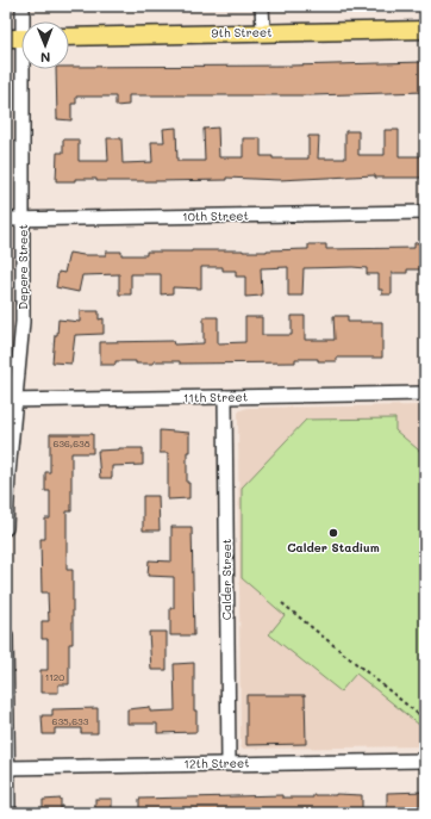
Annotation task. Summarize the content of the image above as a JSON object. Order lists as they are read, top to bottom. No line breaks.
{"streets":{"main road":["9th Street"],"street":["10th Street","Depere Street","11th Street","Calder Street","12th Street"]},"crossings":[["10th Street","Depere Street"],["Depere Street","11th Street"],["11th Street","Calder Street"],["Calder Street","12th Street"]],"places":["Calder Stadium"],"house_numbers":["636,638","1120","635,633"],"north":"bottom"}
